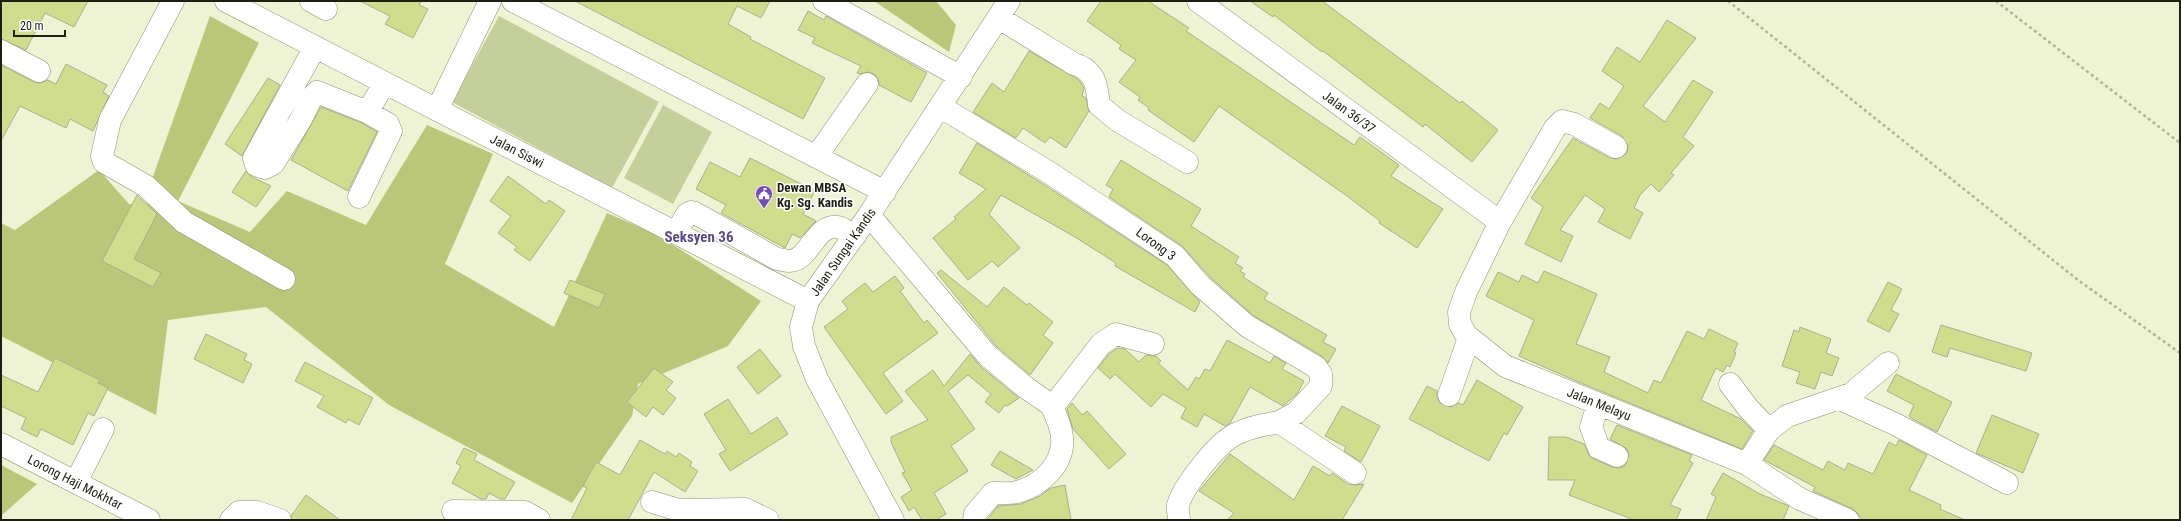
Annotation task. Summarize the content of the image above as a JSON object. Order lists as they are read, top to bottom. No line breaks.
{"streets":{"street":["Jalan 36/37","Jalan Siswi","Lorong 3","Jalan Sungai Kandis","Jalan Melayu","Lorong Haji Mokhtar"]},"crossings":[["Jalan 36/37","Jalan Melayu"],["Jalan Siswi","Jalan Sungai Kandis"],["Lorong 3","Jalan Sungai Kandis"]],"districts":["Seksyen 36"],"places":{"public building":["Dewan MBSA Kg. Sg. Kandis"]},"scale_bar":"20 m"}
